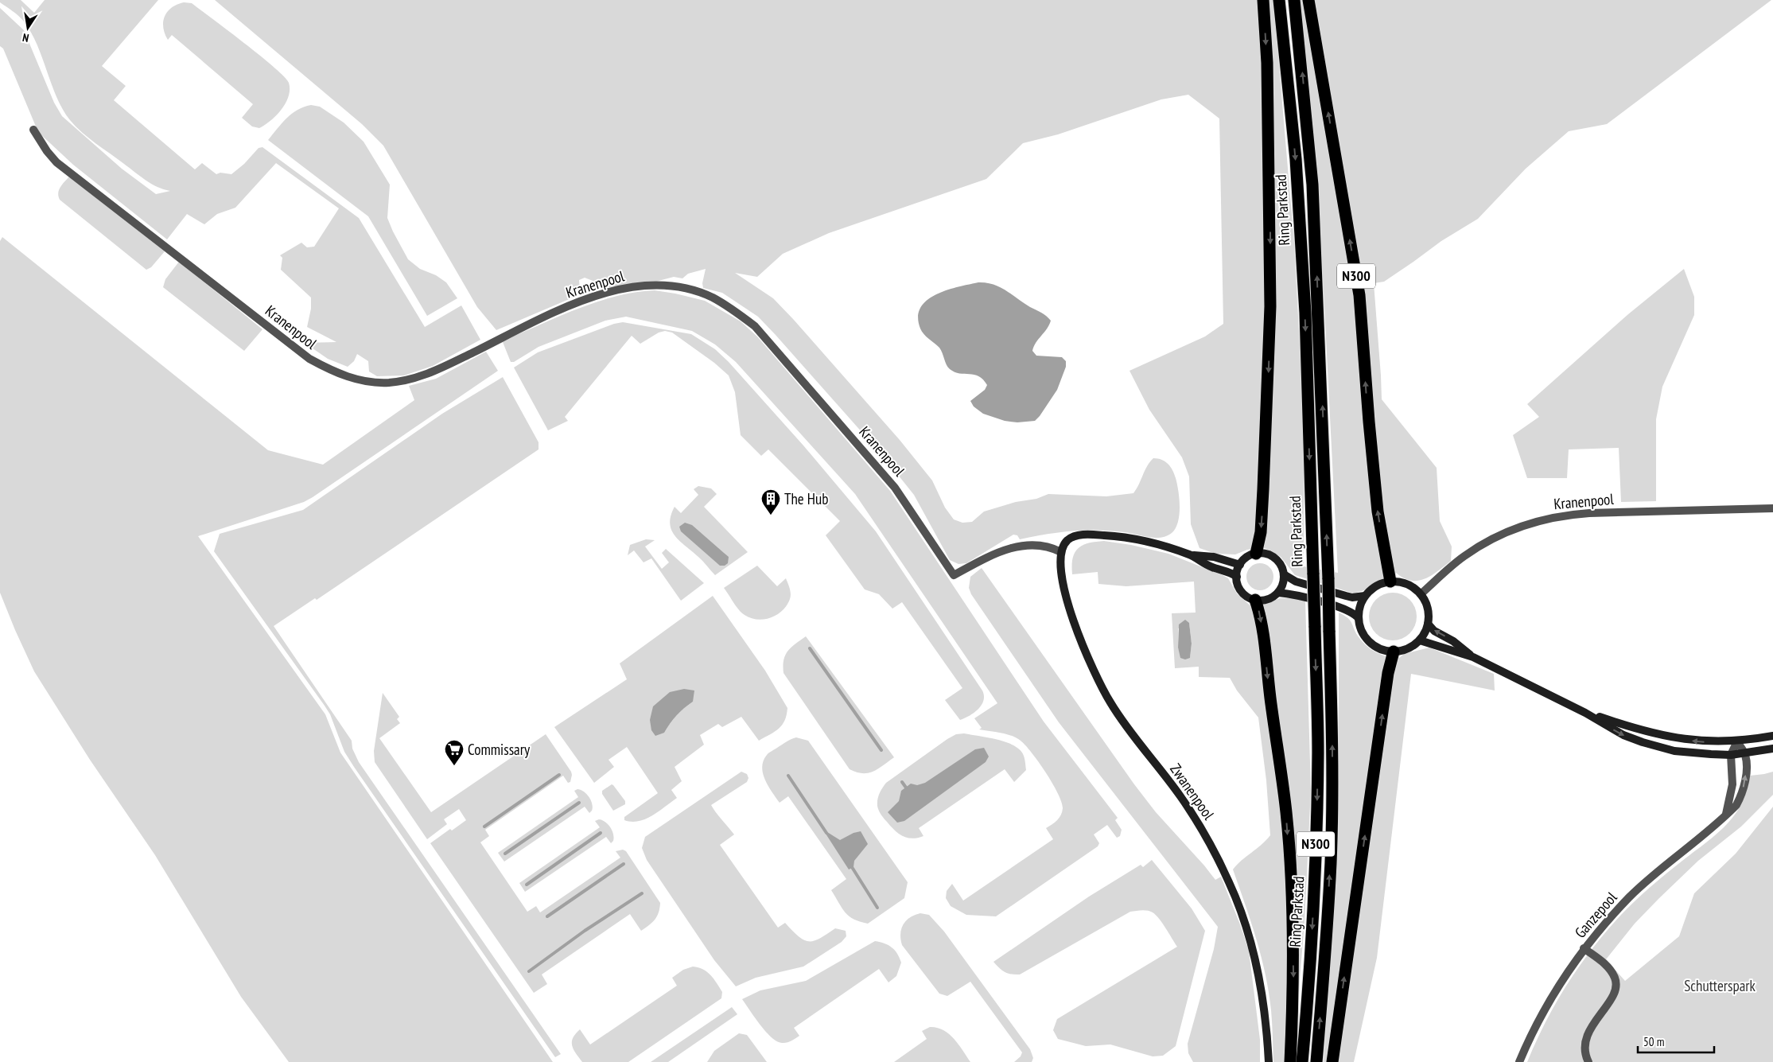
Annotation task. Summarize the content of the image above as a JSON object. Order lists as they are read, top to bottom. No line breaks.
{"streets":{"highway":["Ring Parkstad","N300"],"main road":["Zwanenpool"],"street":["Kranenpool","Ganzepool"]},"crossings":[["N300","Kranenpool"],["Kranenpool","Zwanenpool"]],"parks":["Schutterspark"],"places":{"building":["The Hub"],"supermarket":["Commissary"]},"scale_bar":"50 m","north":"bottom"}
